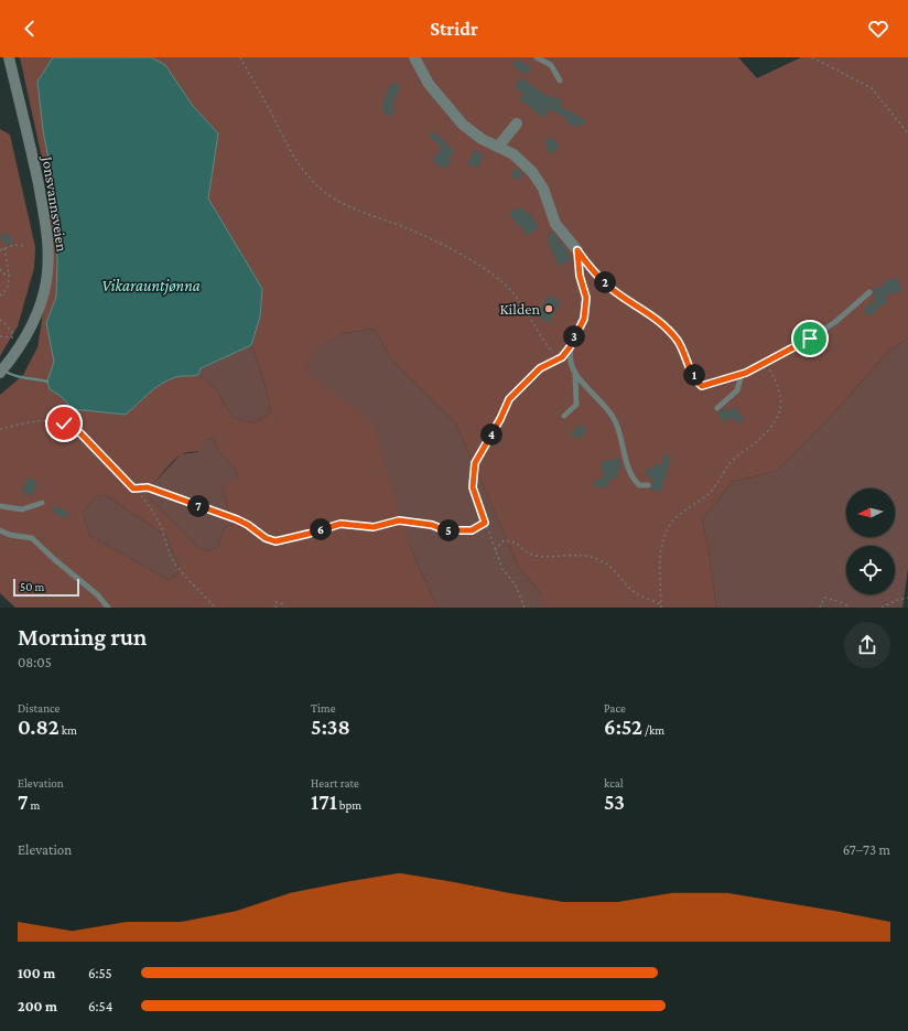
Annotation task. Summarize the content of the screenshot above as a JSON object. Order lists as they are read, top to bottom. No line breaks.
{"streets":{"main road":["Jonsvannsveien"]},"water":["Vikarauntjønna"],"places":["Kilden"],"scale_bar":"50 m","north":"left","page":{"header":"Stridr","pins":["2","3","1","4","7","6","5"],"scale":"50 m","heading":["Morning run","08:05"],"stats":[["Distance","0.82 km"],["Time","5:38"],["Pace","6:52 /km"],["Elevation","7 m"],["Heart rate","171 bpm"],["kcal","53"]],"chart":["Elevation","67–73 m"],"list":[{"name":"100 m","note":"6:55"},{"name":"200 m","note":"6:54"}]}}
